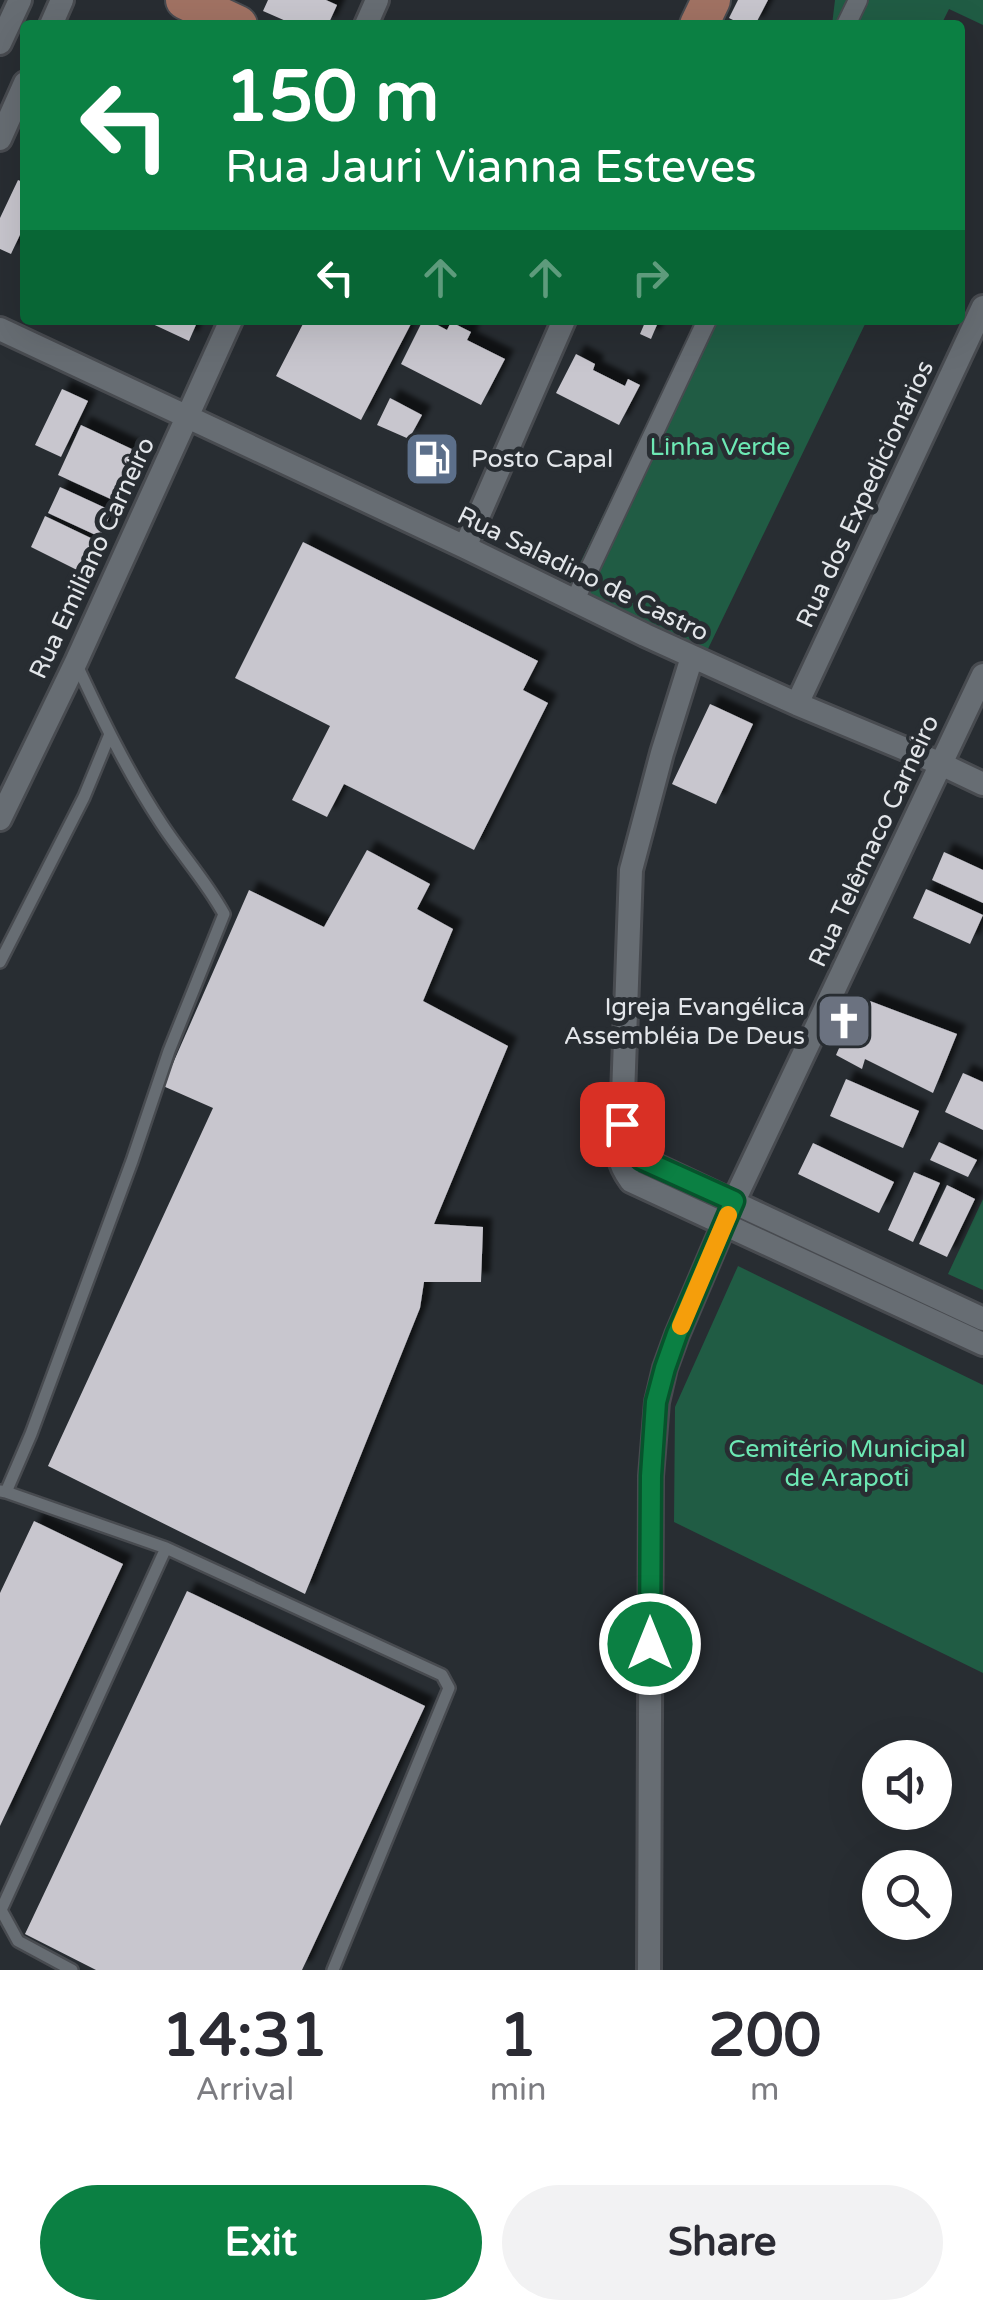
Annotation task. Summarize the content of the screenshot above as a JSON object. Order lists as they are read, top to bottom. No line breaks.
{"streets":{"street":["Rua dos Expedicionários","Rua Emiliano Carneiro","Rua Saladino de Castro","Rua Telêmaco Carneiro"]},"crossings":[["Rua dos Expedicionários","Rua Saladino de Castro"],["Rua Emiliano Carneiro","Rua Saladino de Castro"],["Rua Saladino de Castro","Rua Telêmaco Carneiro"]],"parks":["Linha Verde","Cemitério Municipal de Arapoti"],"places":{"fuel station":["Posto Capal"],"church":["Igreja Evangélica Assembléia De Deus"]},"page":{"turn":["150 m","Rua Jauri Vianna Esteves"],"eta":["14:31","Arrival","1","min","200","m"],"buttons":["Exit","Share"]}}
